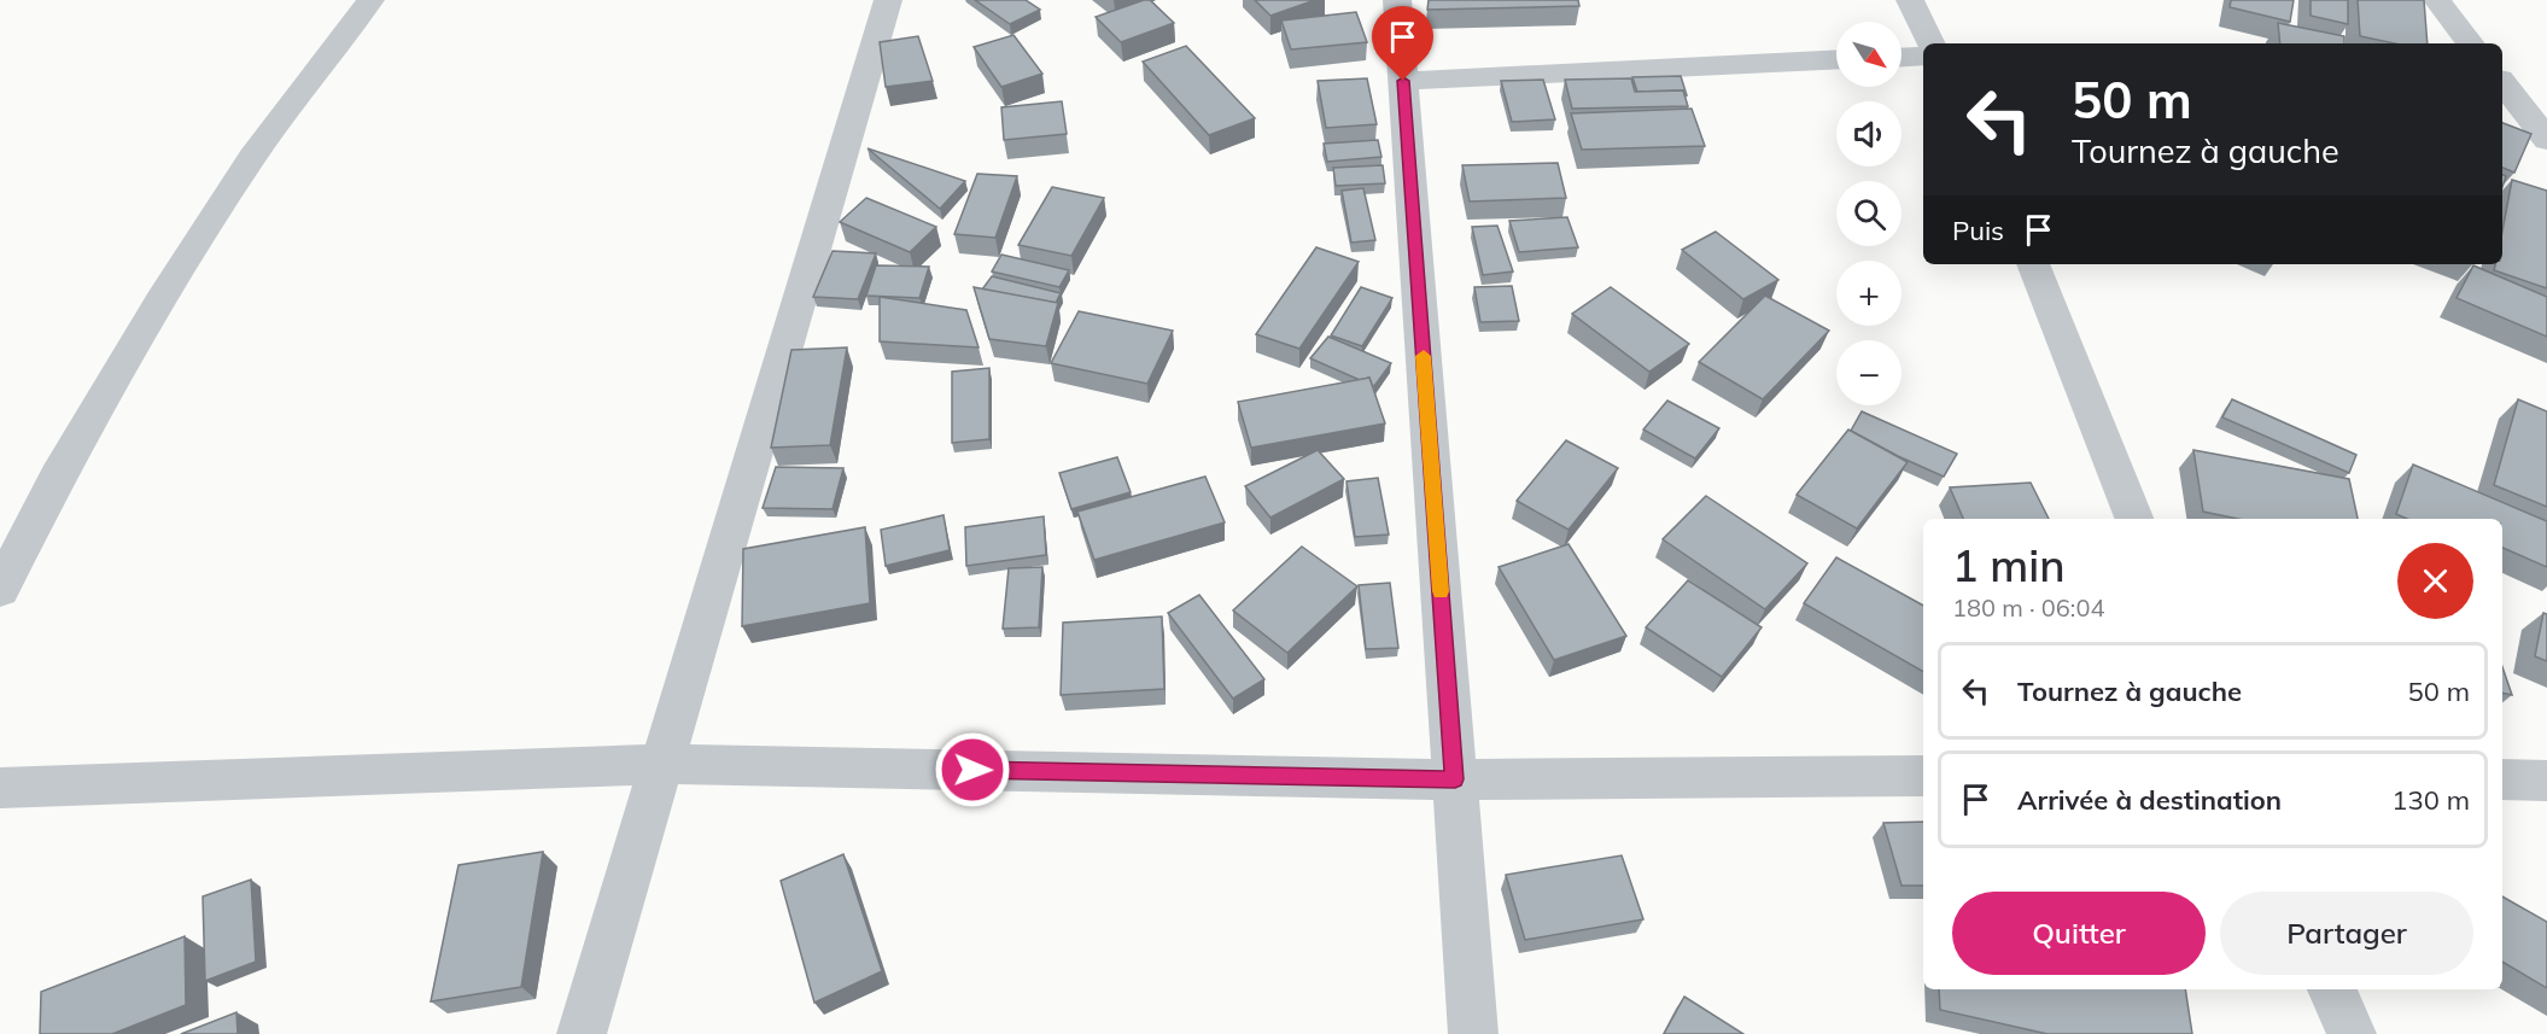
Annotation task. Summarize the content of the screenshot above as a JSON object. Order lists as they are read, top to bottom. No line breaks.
{"north":"bottom right","page":{"map_buttons":["+","−"],"turn":["50 m","Tournez à gauche"],"then":"Puis","heading":["1 min","180 m · 06:04"],"list":[{"name":"Tournez à gauche","value":"50 m"},{"name":"Arrivée à destination","value":"130 m"}],"buttons":["Quitter","Partager"]}}
